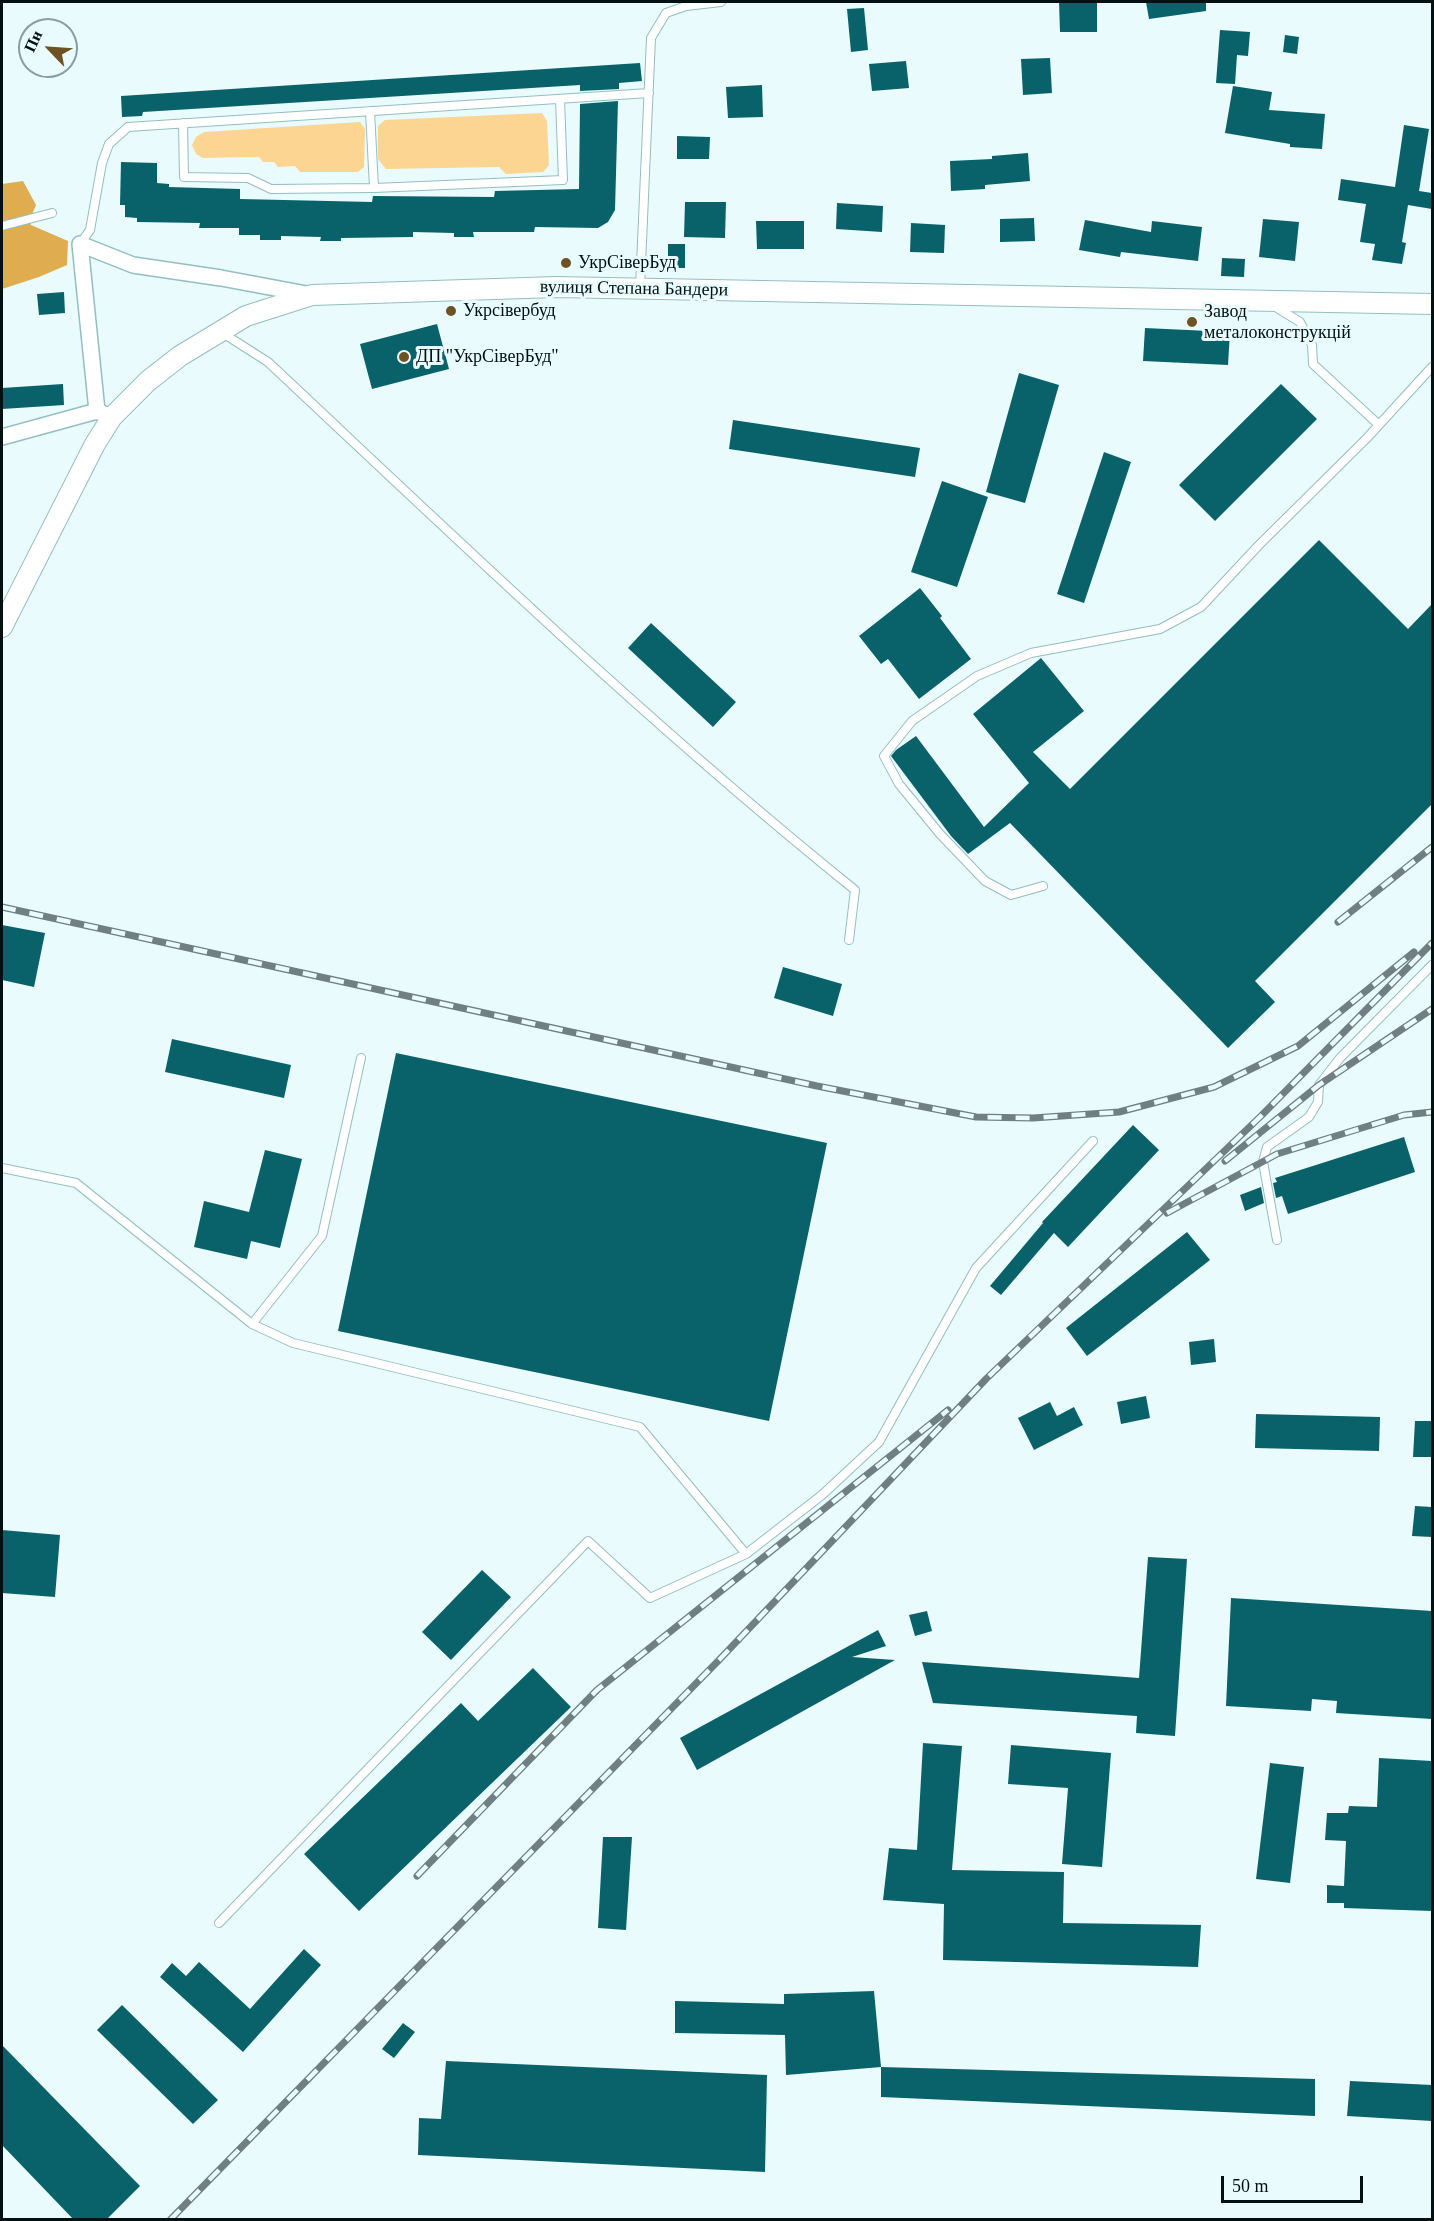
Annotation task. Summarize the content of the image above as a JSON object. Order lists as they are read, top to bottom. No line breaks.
{"streets":{"street":["вулиця Степана Бандери"]},"places":["УкрСіверБуд","Укрсівербуд","Завод металоконструкцій","ДП \"УкрСіверБуд\""],"scale_bar":"50 m","north":"top left"}
